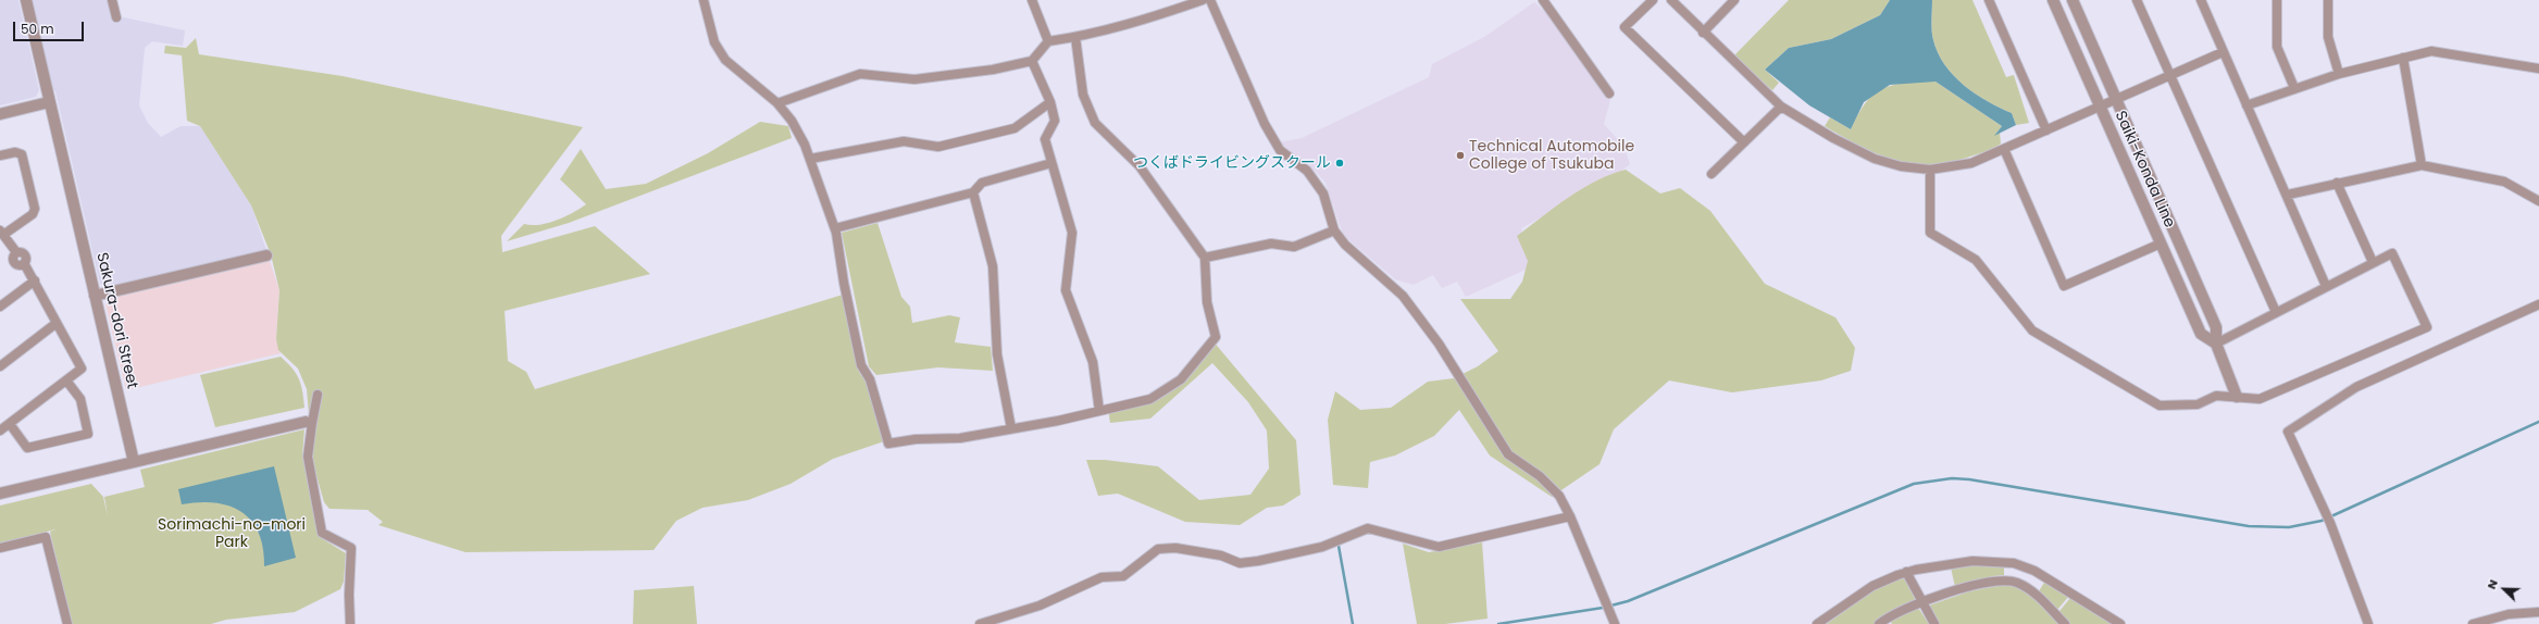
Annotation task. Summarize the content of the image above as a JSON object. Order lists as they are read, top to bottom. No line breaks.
{"streets":{"street":["Saiki-Konda Line","Sakura-dori Street"]},"parks":["Sorimachi-no-mori Park"],"places":["Technical Automobile College of Tsukuba","つくばドライビングスクール"],"scale_bar":"50 m","north":"top left"}
